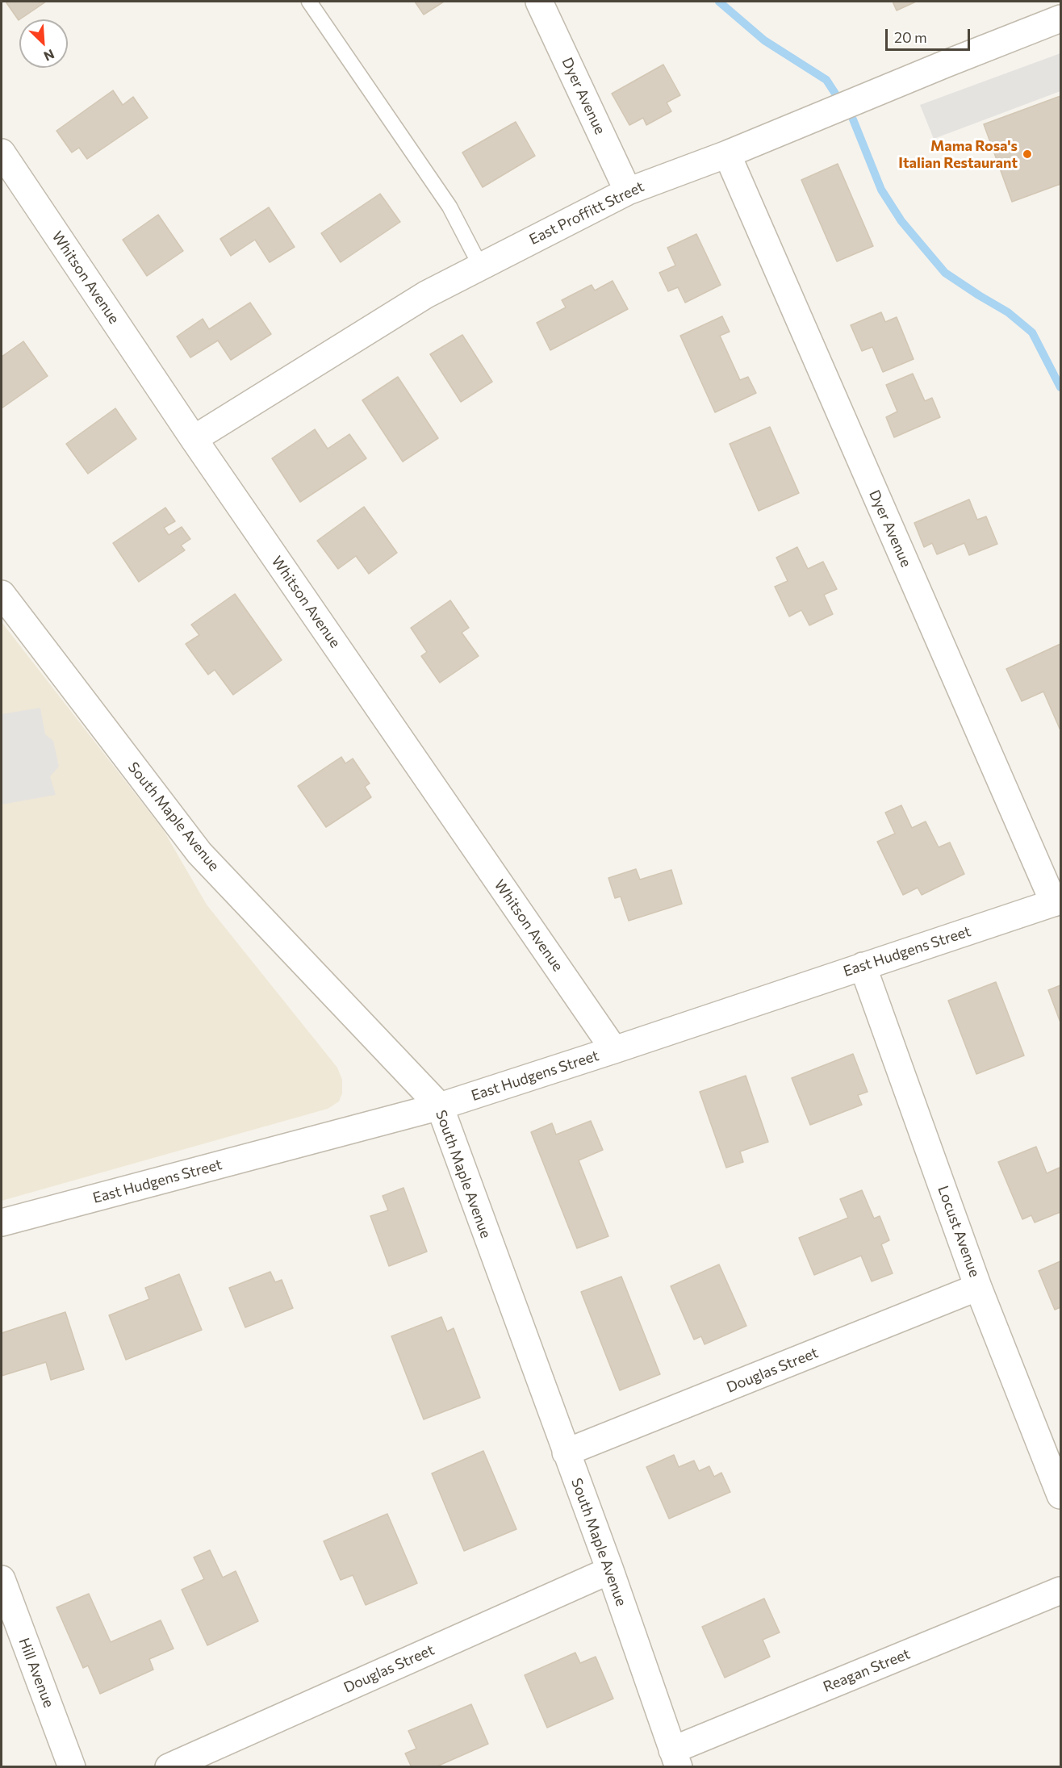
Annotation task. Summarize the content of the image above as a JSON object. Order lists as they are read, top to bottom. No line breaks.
{"streets":{"street":["Dyer Avenue","East Proffitt Street","Whitson Avenue","South Maple Avenue","East Hudgens Street","Locust Avenue","Douglas Street","Reagan Street","Hill Avenue"]},"crossings":[["Dyer Avenue","East Proffitt Street"],["Dyer Avenue","East Hudgens Street"],["East Proffitt Street","Whitson Avenue"],["Whitson Avenue","East Hudgens Street"],["South Maple Avenue","East Hudgens Street"],["South Maple Avenue","Douglas Street"],["South Maple Avenue","Reagan Street"],["East Hudgens Street","Locust Avenue"],["Locust Avenue","Douglas Street"]],"places":["Mama Rosa's Italian Restaurant"],"scale_bar":"20 m","north":"bottom right"}
